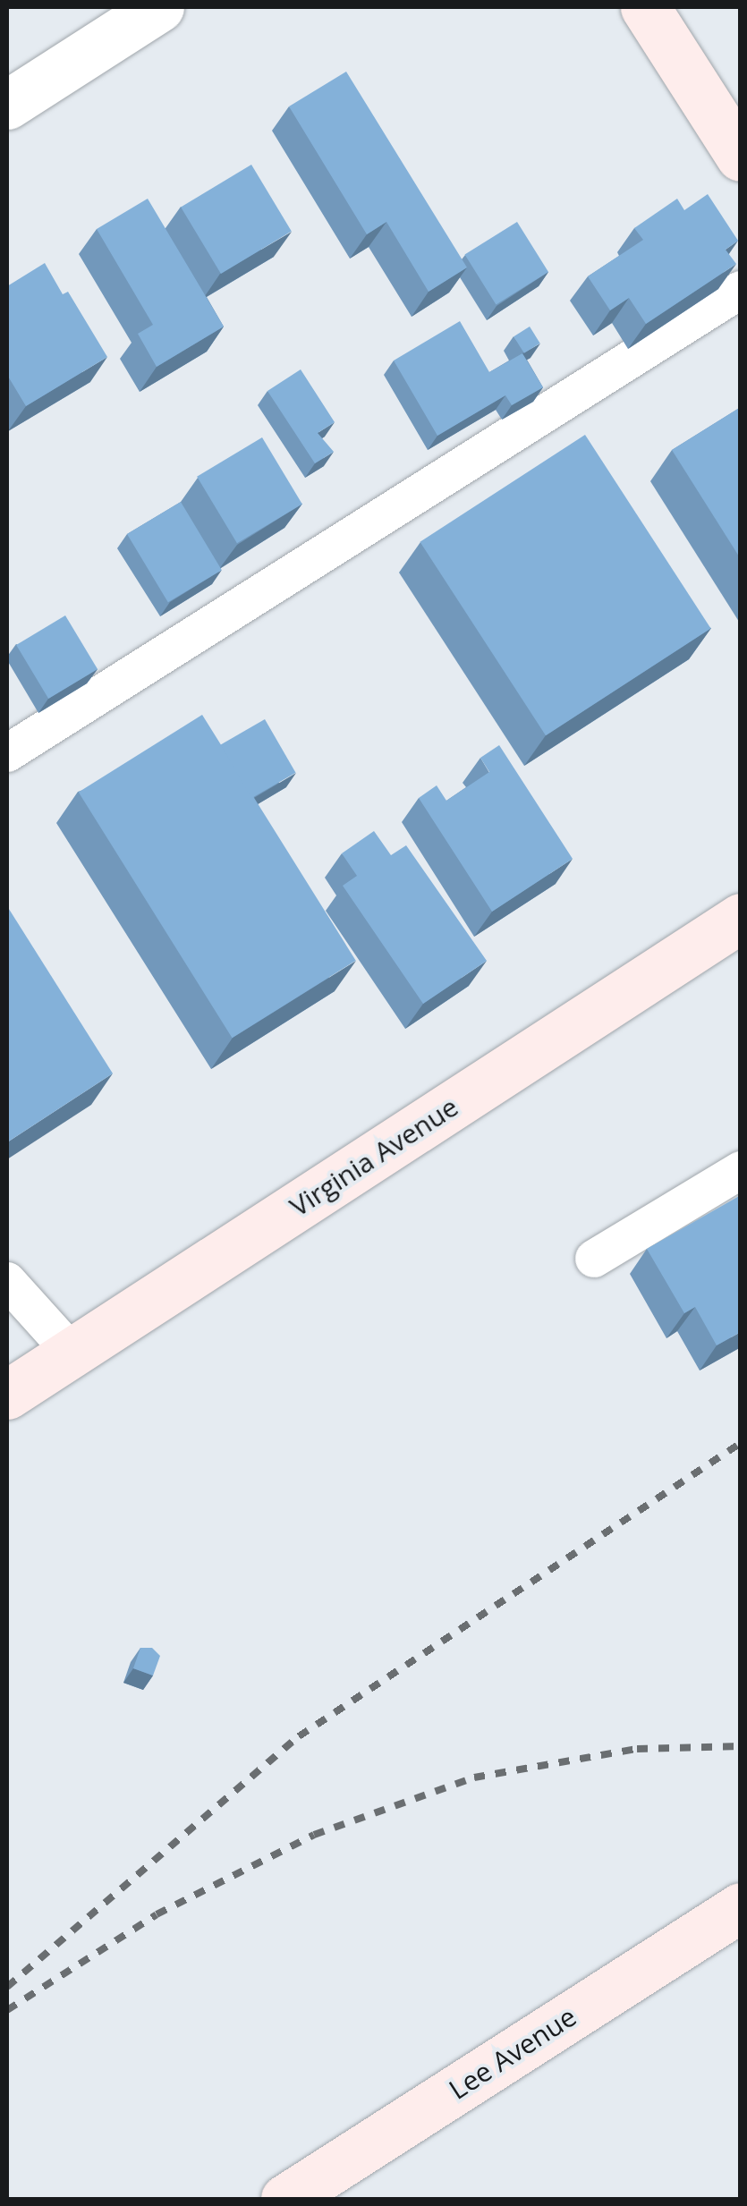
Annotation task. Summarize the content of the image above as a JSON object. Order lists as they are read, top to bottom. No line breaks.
{"streets":{"street":["Virginia Avenue","Lee Avenue"]}}
